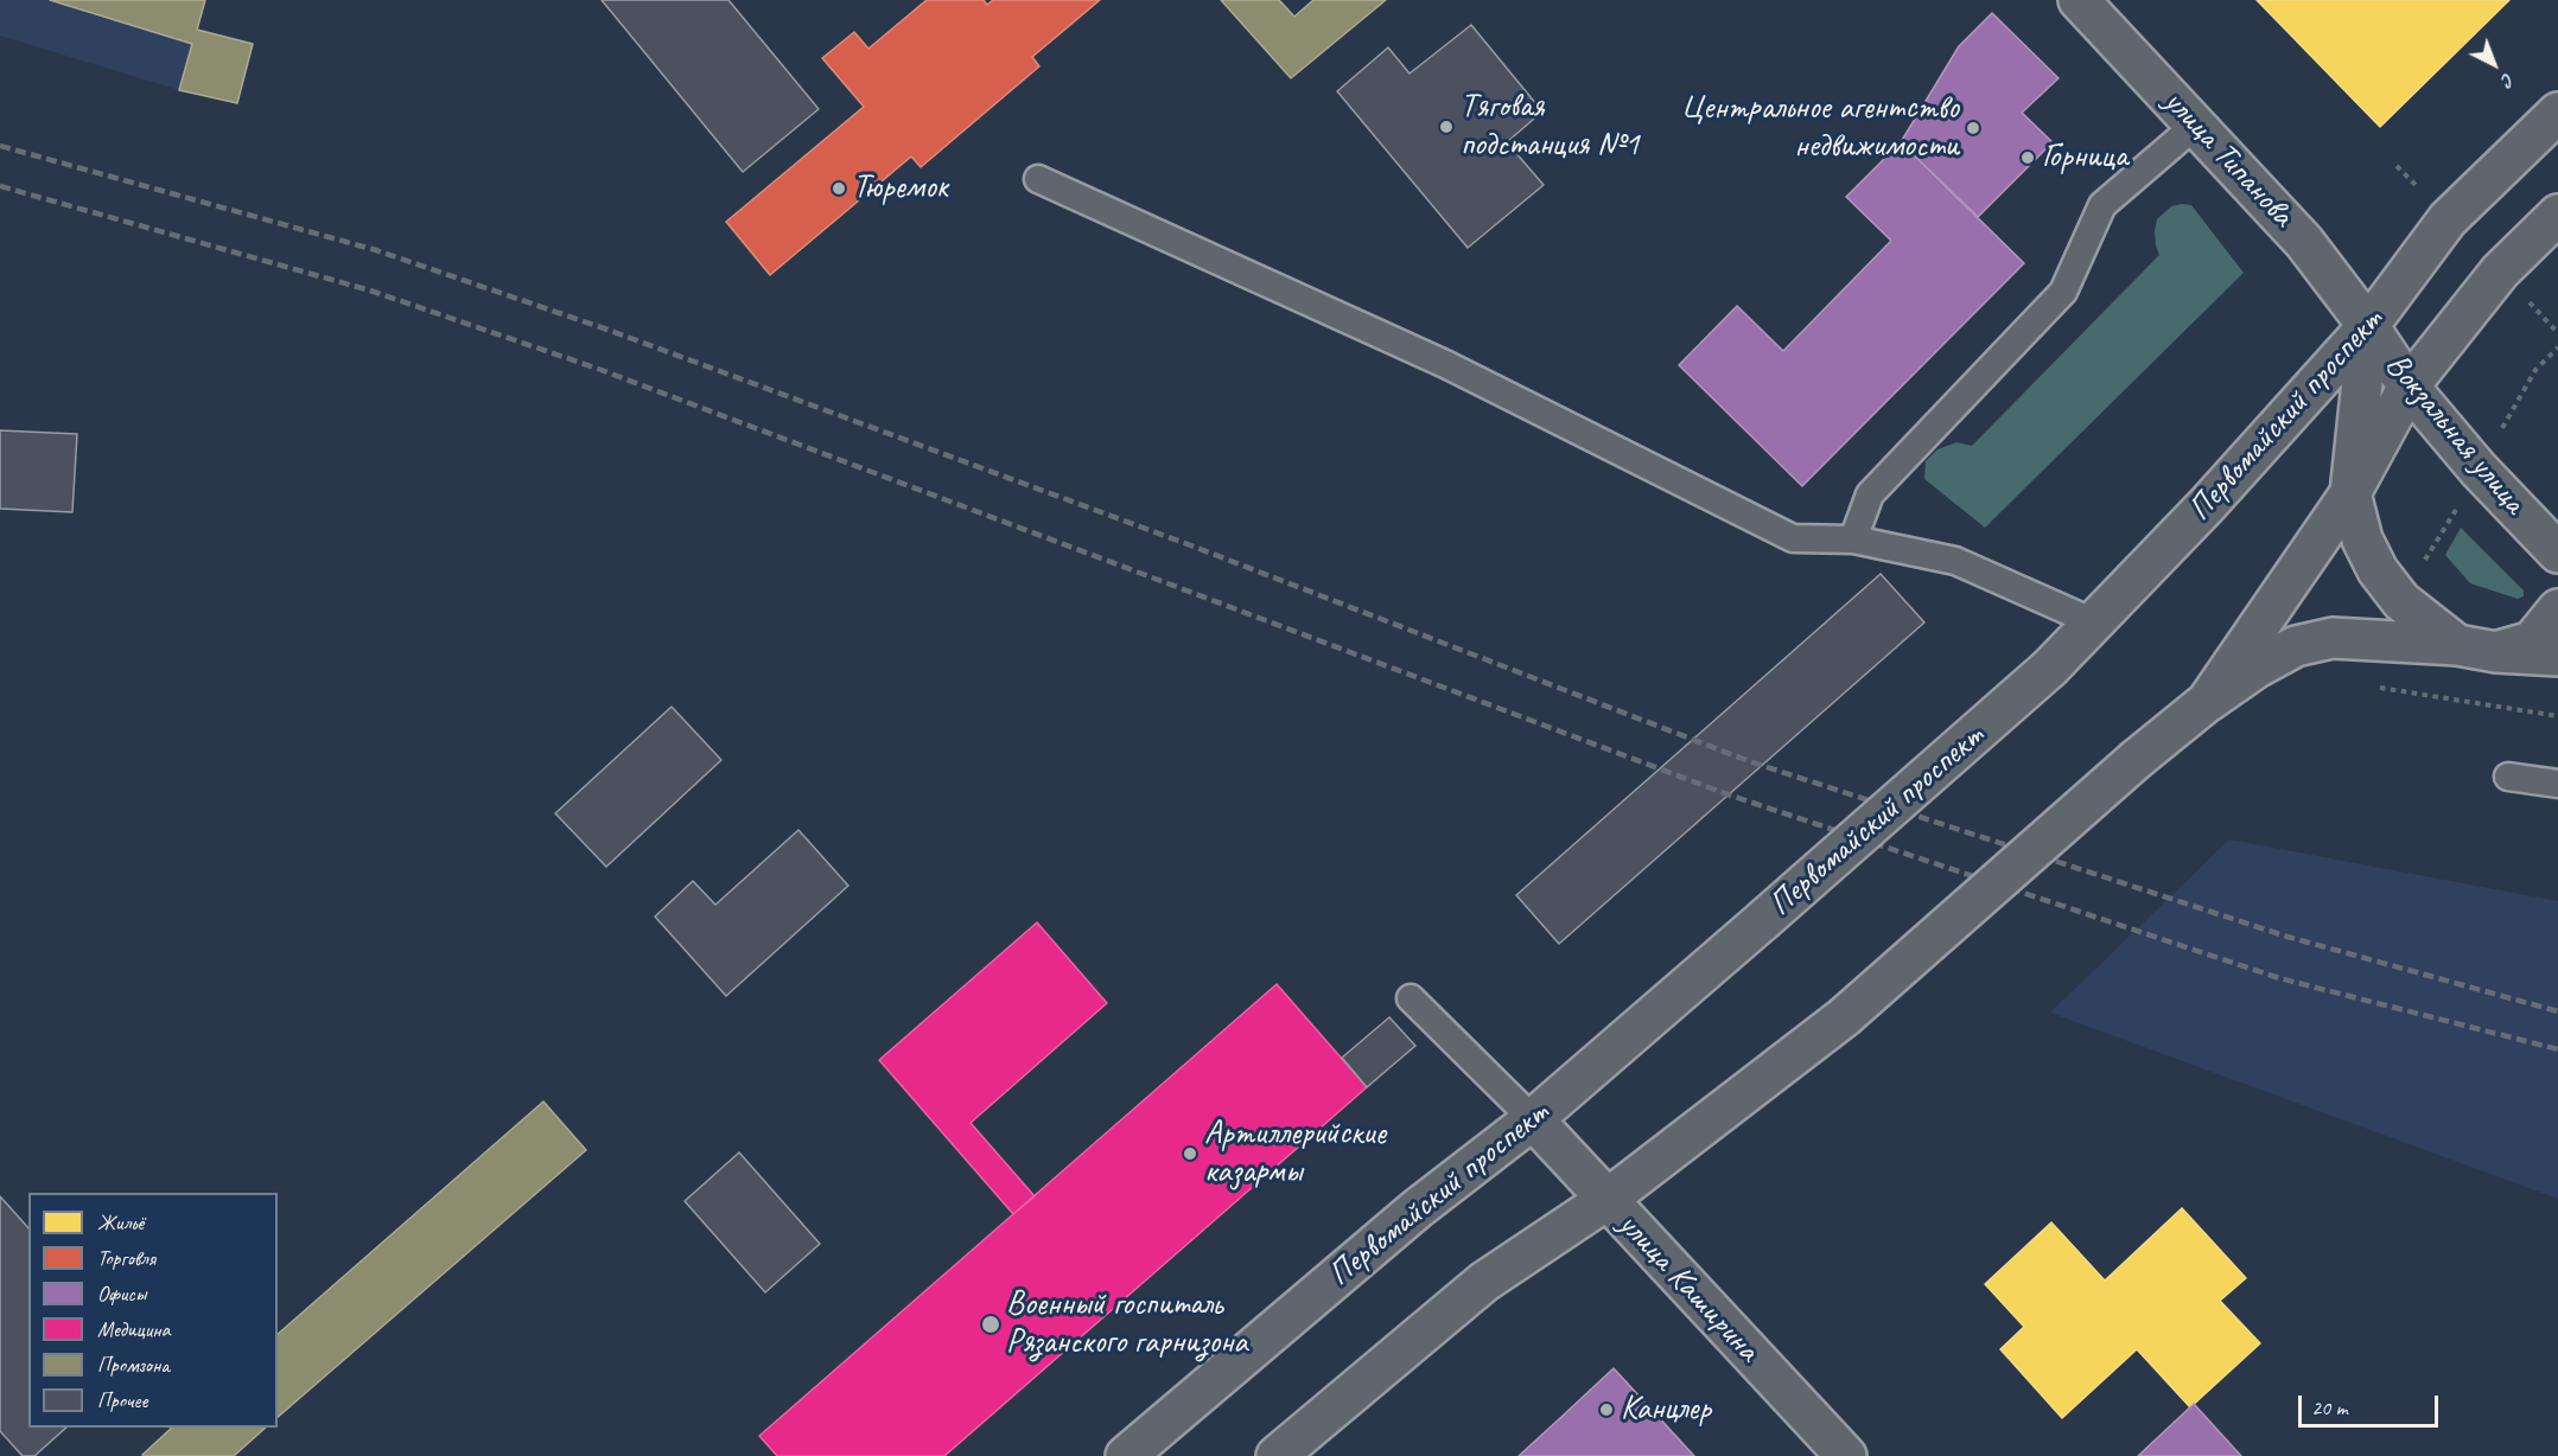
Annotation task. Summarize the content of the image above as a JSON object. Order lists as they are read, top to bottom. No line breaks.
{"streets":{"main road":["улица Типанова","Первомайский проспект","Вокзальная улица","улица Каширина"]},"crossings":[["улица Типанова","Первомайский проспект"],["улица Типанова","Вокзальная улица"],["Первомайский проспект","Вокзальная улица"],["Первомайский проспект","улица Каширина"]],"places":["Тяговая подстанция №1","Центральное агентство недвижимости","Горница","Тюремок","Артиллерийские казармы","Военный госпиталь Рязанского гарнизона","Канцлер"],"legend":["Жильё","Торговля","Офисы","Медицина","Промзона","Прочее"],"scale_bar":"20 m","north":"bottom right"}
